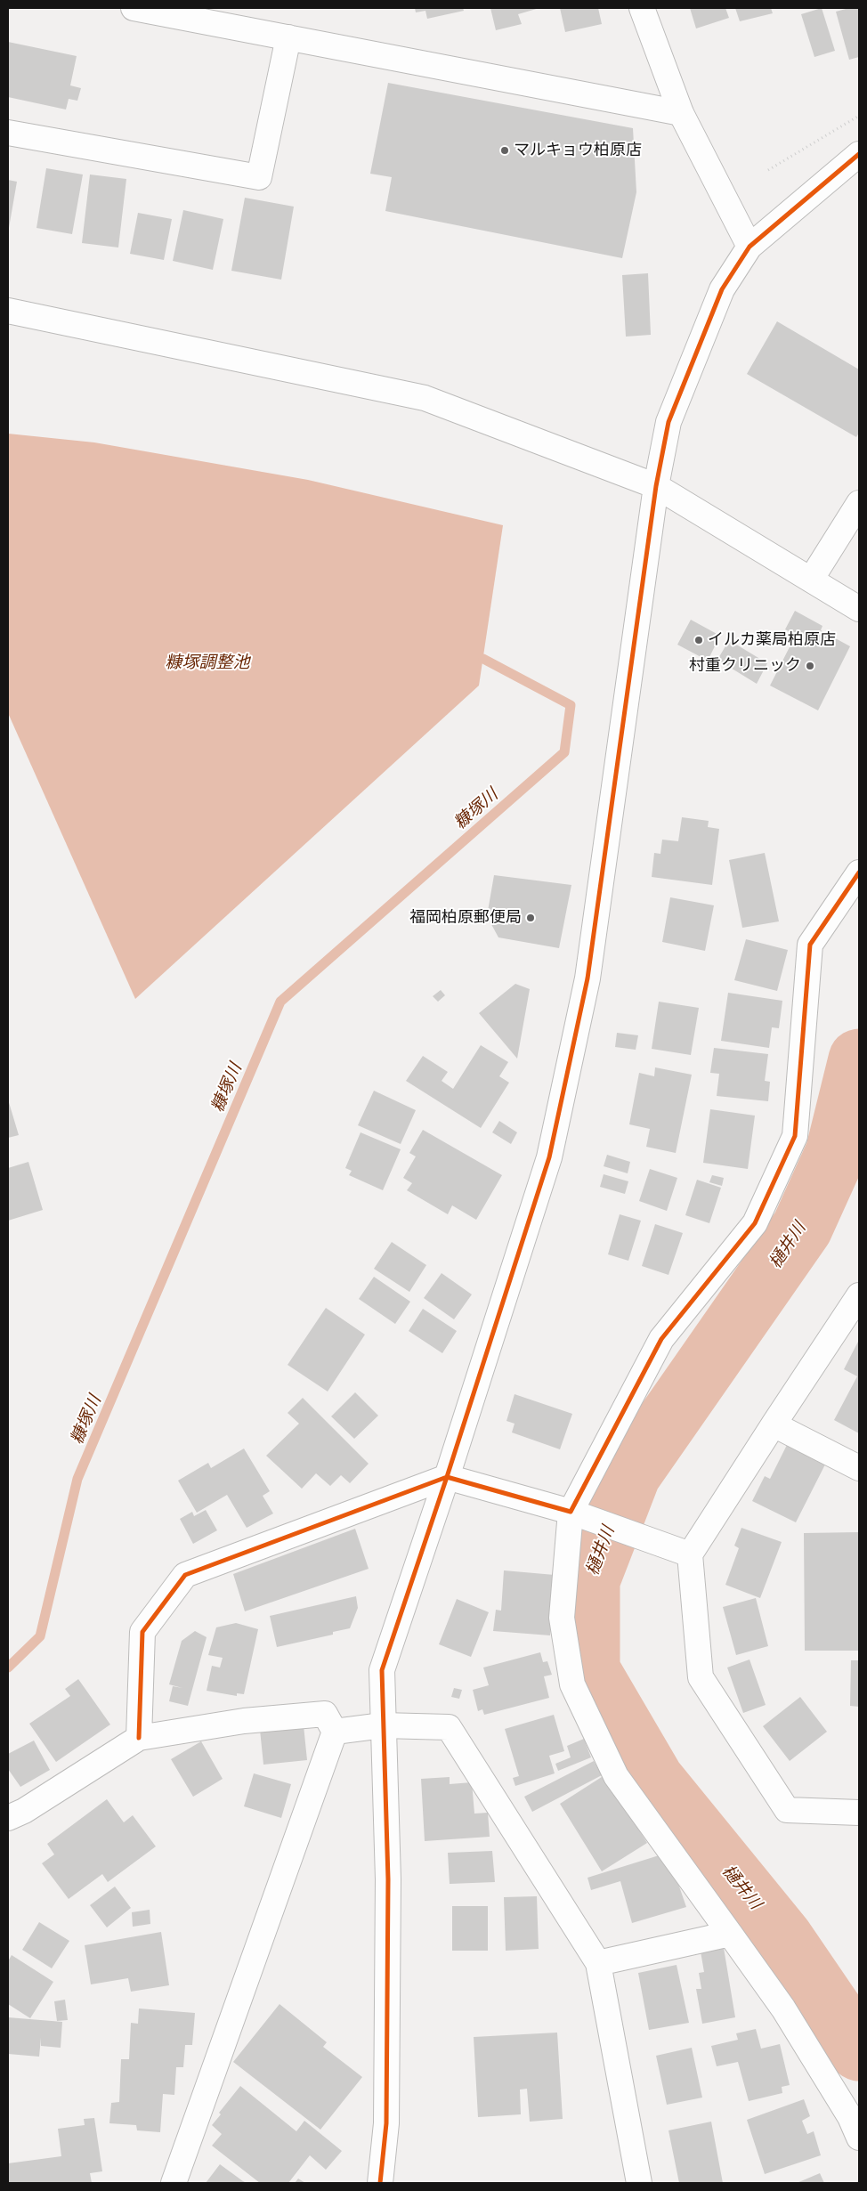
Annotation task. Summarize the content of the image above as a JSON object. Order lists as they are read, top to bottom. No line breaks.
{"water":["糠塚調整池","糠塚川","樋井川"],"places":["マルキョウ柏原店","イルカ薬局柏原店","村重クリニック","福岡柏原郵便局"]}
